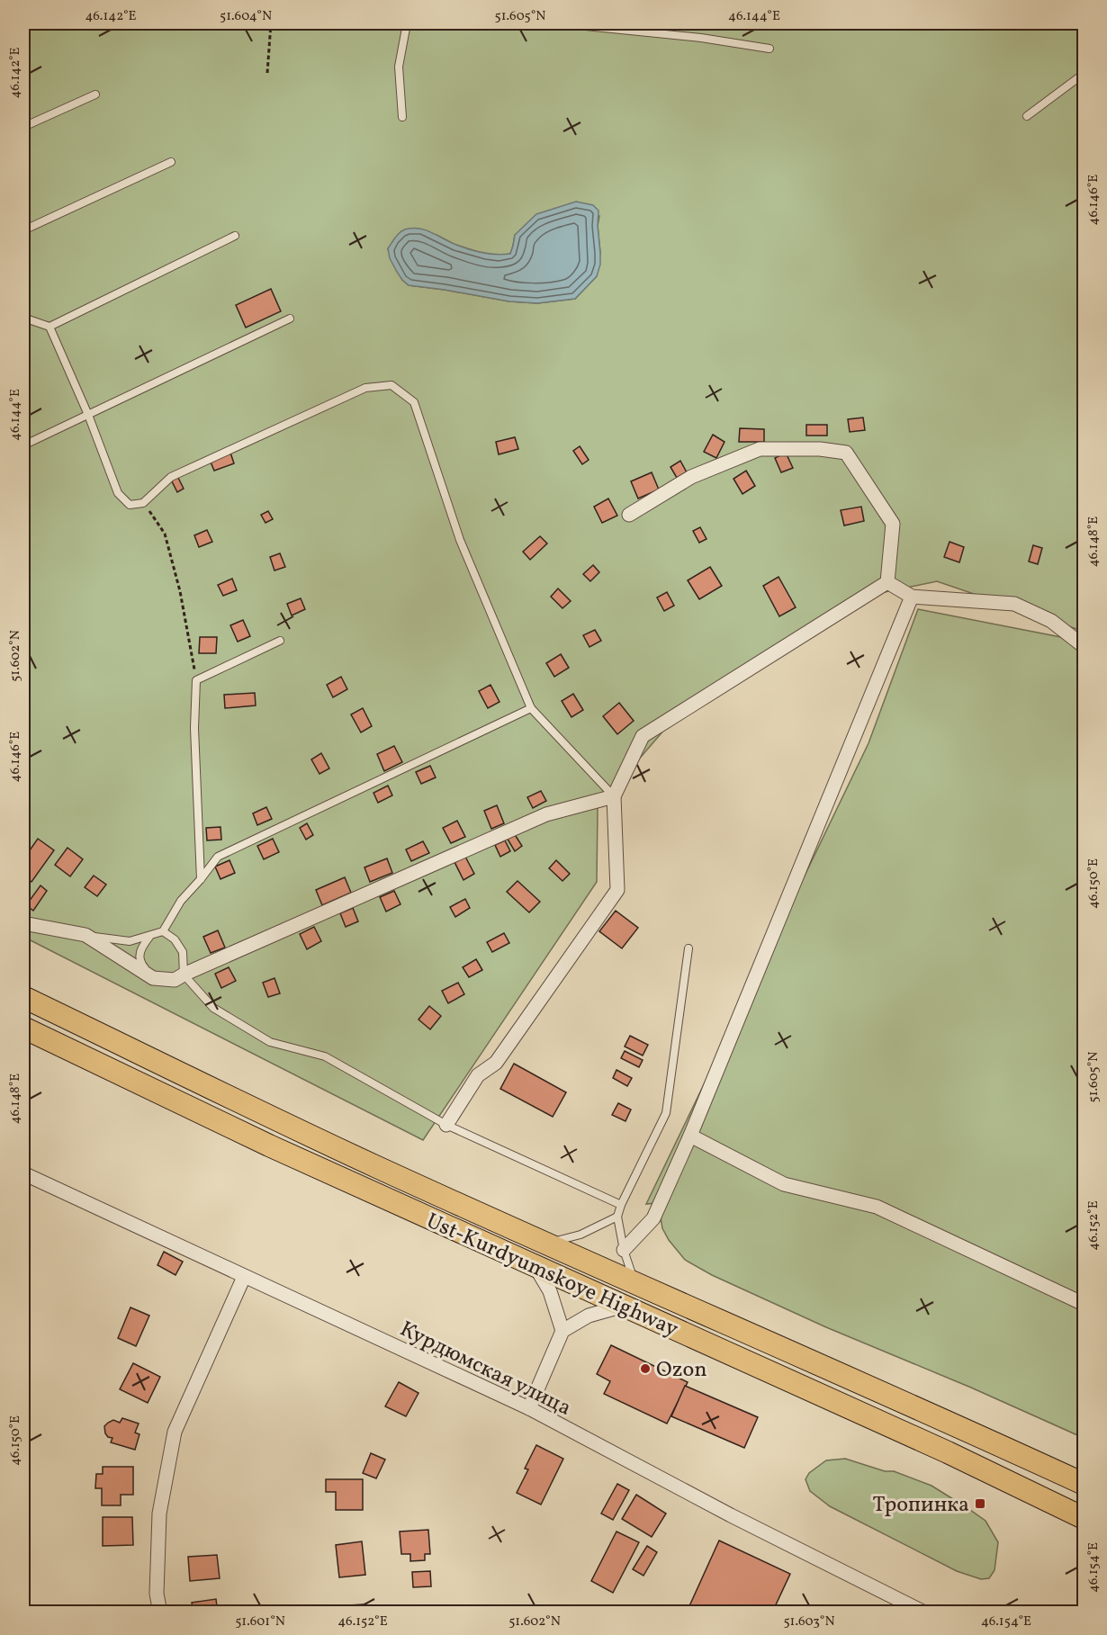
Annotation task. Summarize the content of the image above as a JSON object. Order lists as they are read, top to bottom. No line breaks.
{"streets":{"main road":["Ust-Kurdyumskoye Highway"],"street":["Курдюмская улица"]},"places":{"other":["Ozon"],"transit":["Тропинка"]},"coordinates":["46.142°E","51.604°N","51.605°N","46.144°E","46.146°E","46.148°E","51.602°N","46.150°E","46.152°E","46.154°E","51.601°N","51.603°N"]}
